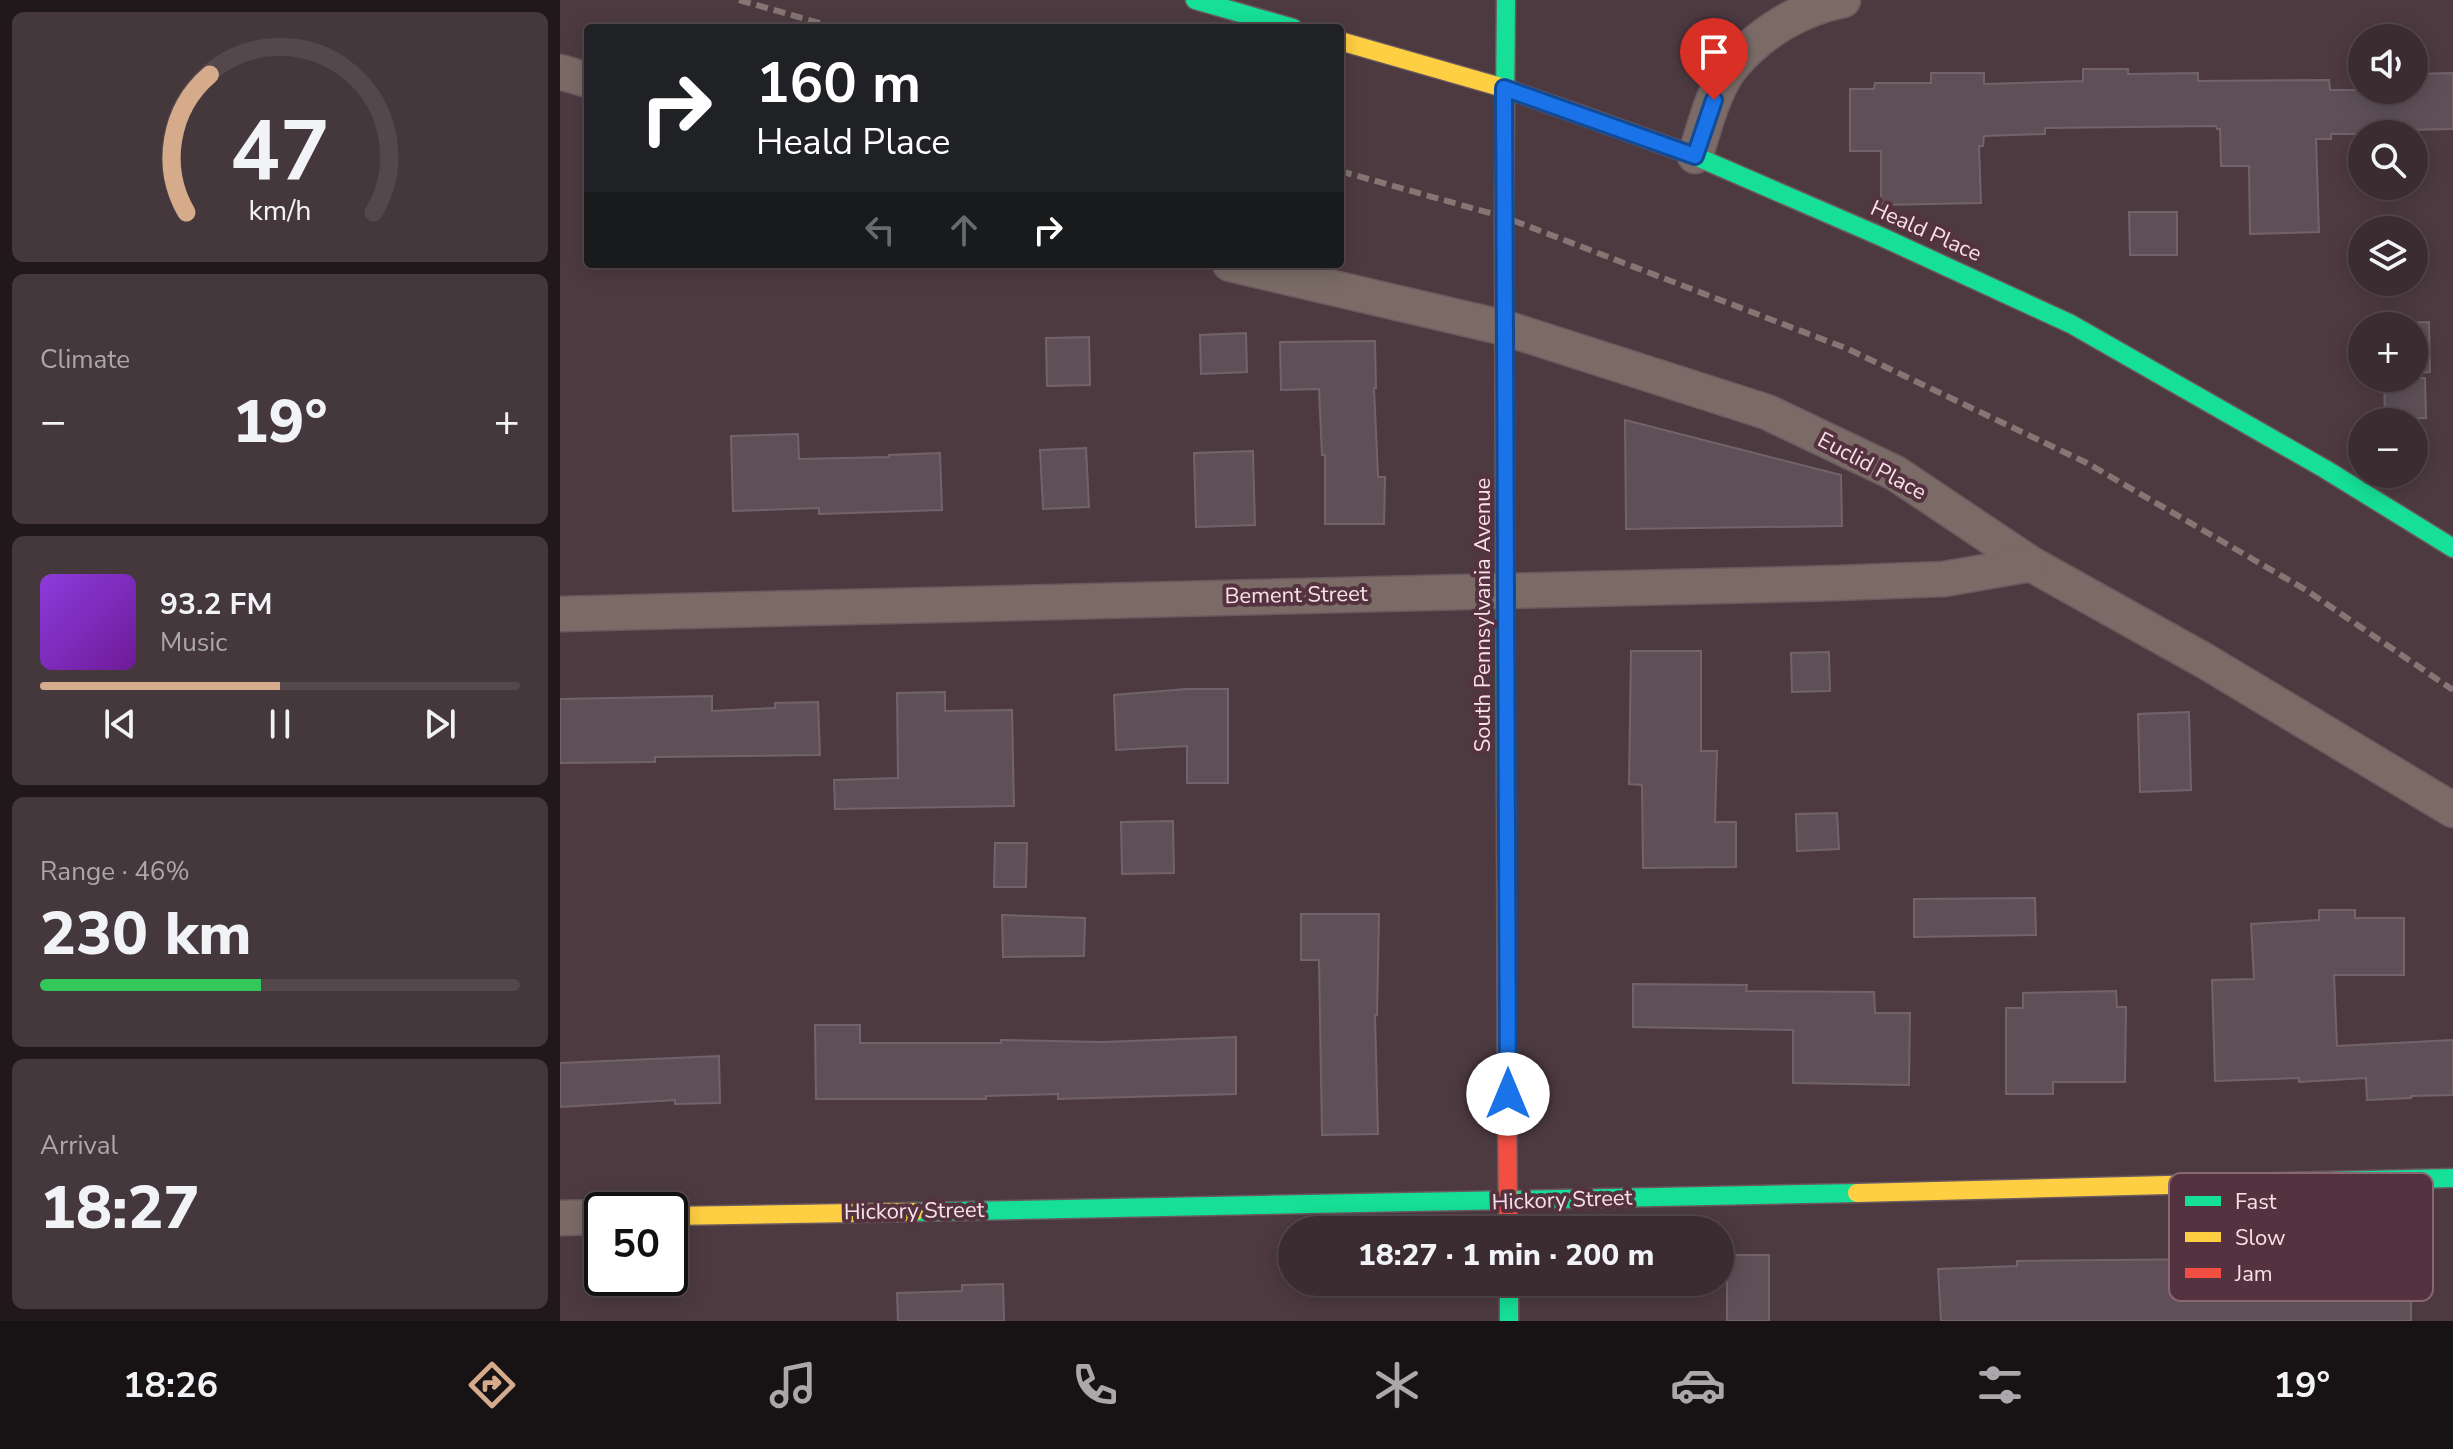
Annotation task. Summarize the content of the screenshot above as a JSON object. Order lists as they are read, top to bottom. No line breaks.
{"streets":{"street":["Heald Place","Euclid Place","Bement Street","South Pennsylvania Avenue","Hickory Street"]},"crossings":[["Heald Place","South Pennsylvania Avenue"],["Euclid Place","Bement Street"],["Euclid Place","South Pennsylvania Avenue"],["Bement Street","South Pennsylvania Avenue"],["South Pennsylvania Avenue","Hickory Street"]],"legend":["Fast","Slow","Jam"],"page":{"map_buttons":["+","−"],"turn":["160 m","Heald Place"],"tile":["Climate",["Range · 46%","230 km"],["Arrival","18:27"]],"heat":["−","19°","+"],"song":["93.2 FM","Music"],"limit":"50","trip":"18:27 · 1 min · 200 m","tabs":["18:26","19°"],"gauge":["47","km/h"]}}
